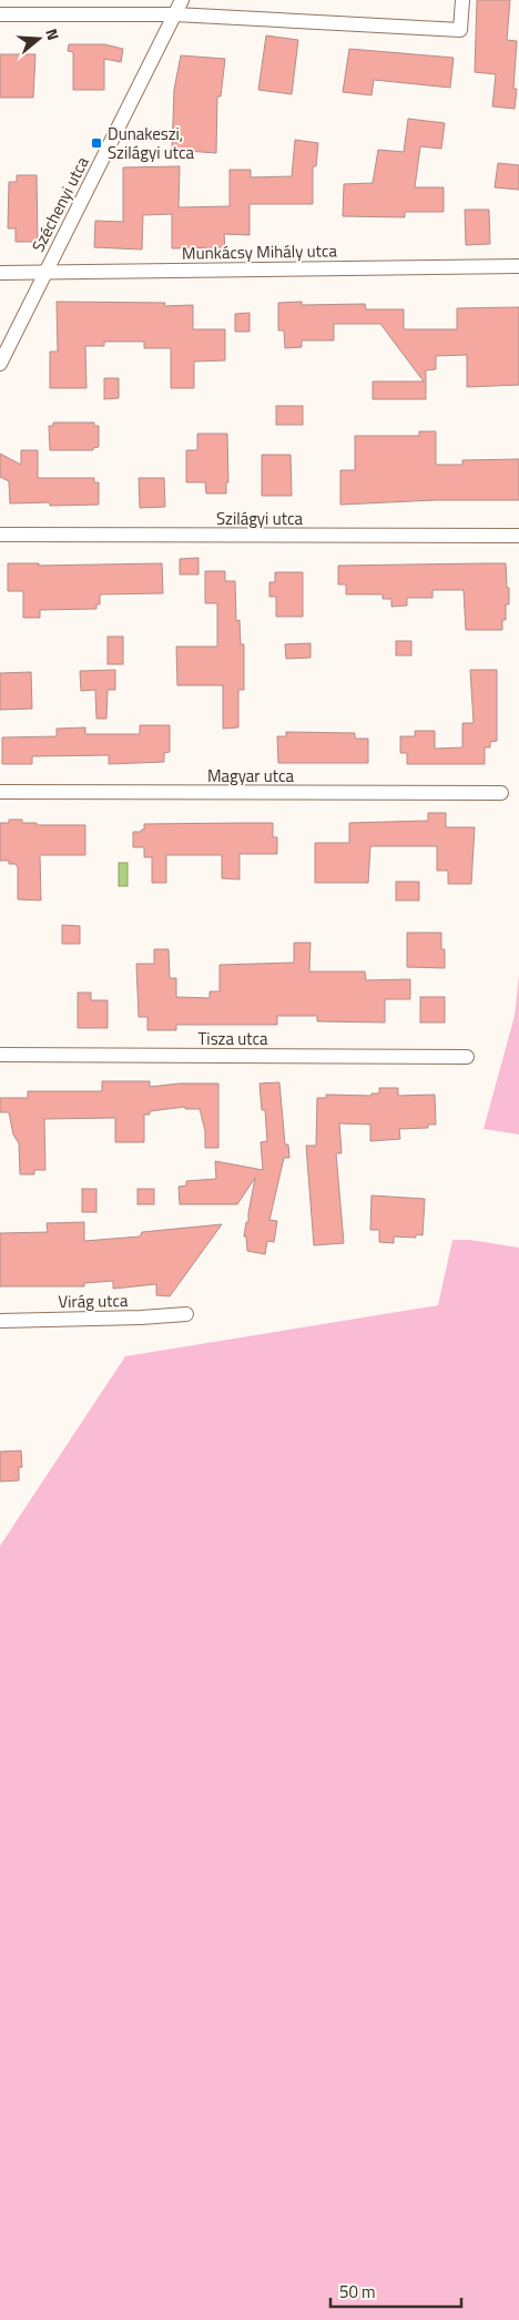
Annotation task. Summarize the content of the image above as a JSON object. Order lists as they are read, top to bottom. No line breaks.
{"streets":{"street":["Széchenyi utca","Munkácsy Mihály utca","Szilágyi utca","Magyar utca","Tisza utca","Virág utca"]},"crossings":[["Széchenyi utca","Munkácsy Mihály utca"]],"places":{"transit":["Dunakeszi, Szilágyi utca"]},"scale_bar":"50 m","north":"right"}
